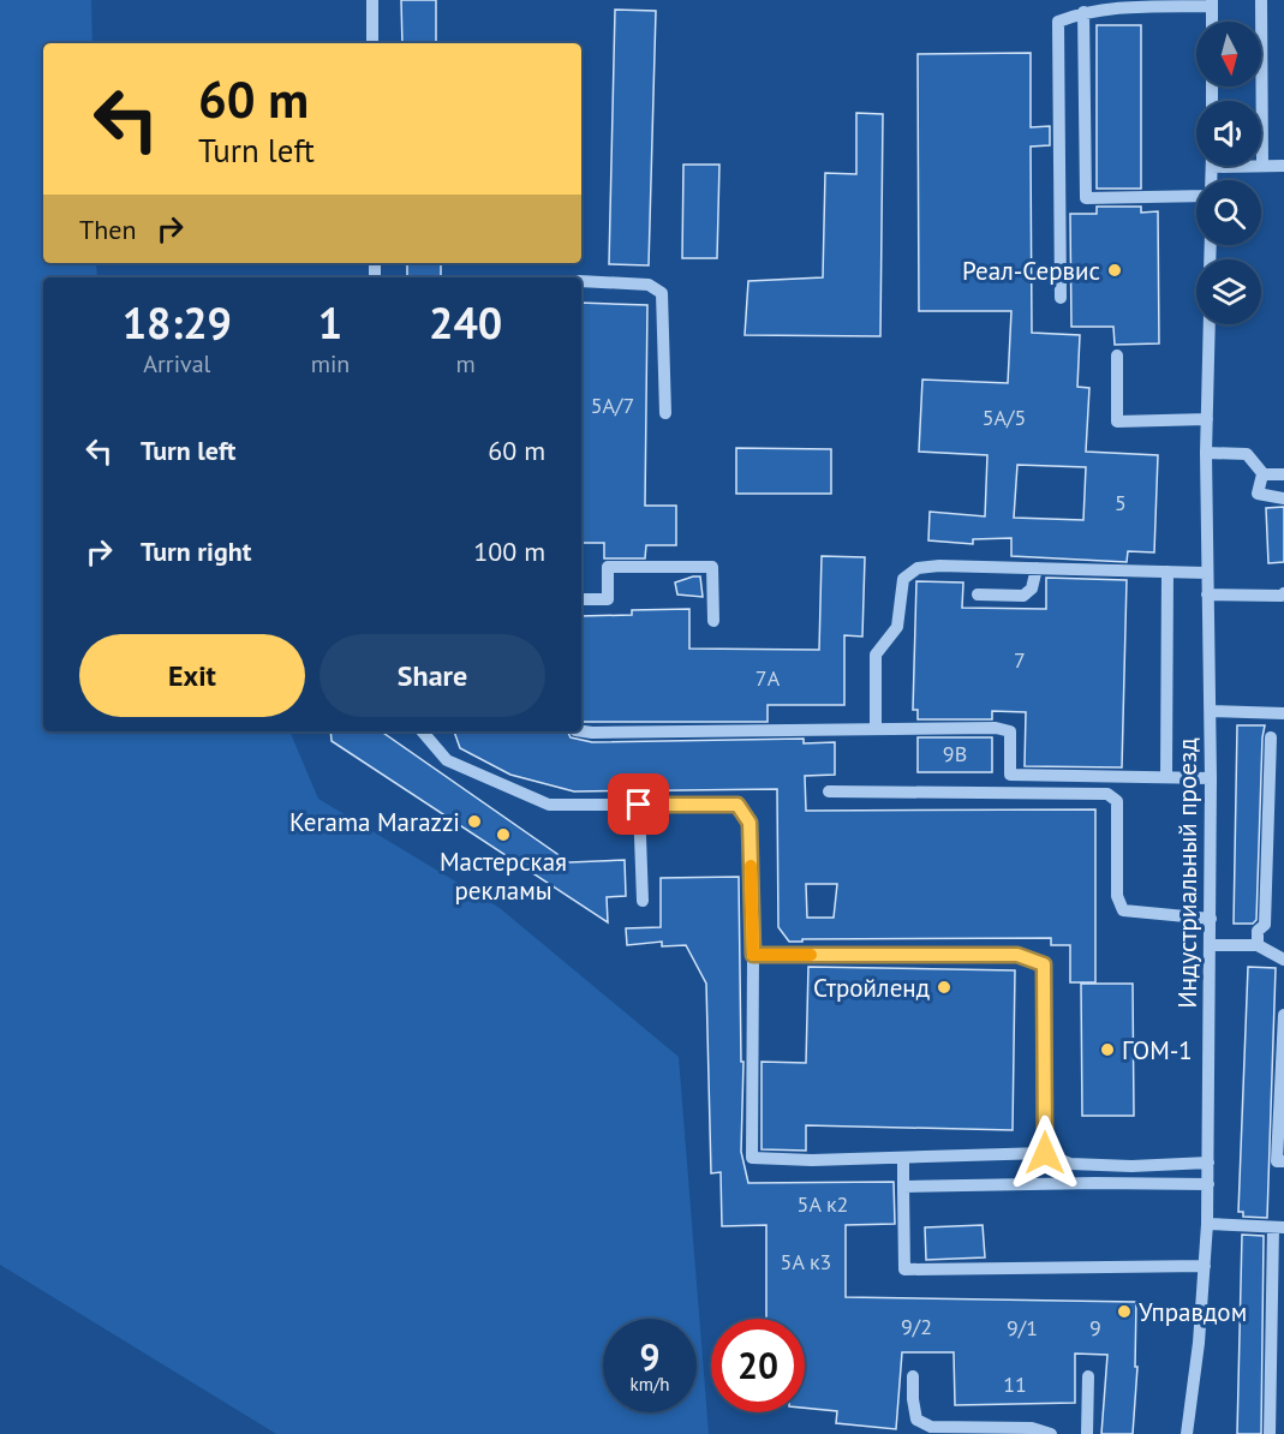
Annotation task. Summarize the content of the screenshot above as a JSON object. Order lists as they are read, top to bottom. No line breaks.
{"streets":{"street":["Индустриальный проезд"]},"places":["Реал-Сервис","Kerama Marazzi","Мастерская рекламы","Стройленд","ГОМ-1","Управдом"],"house_numbers":["5А/7","5А/5","5","7","7А","9В","5А к2","5А к3","9/2","9/1","9","11"],"north":"bottom","page":{"turn":["60 m","Turn left"],"then":"Then","eta":["18:29","Arrival","1","min","240","m"],"list":[{"name":"Turn left","value":"60 m"},{"name":"Turn right","value":"100 m"}],"buttons":["Exit","Share"],"speed":"9 km/h","limit":"20"}}
